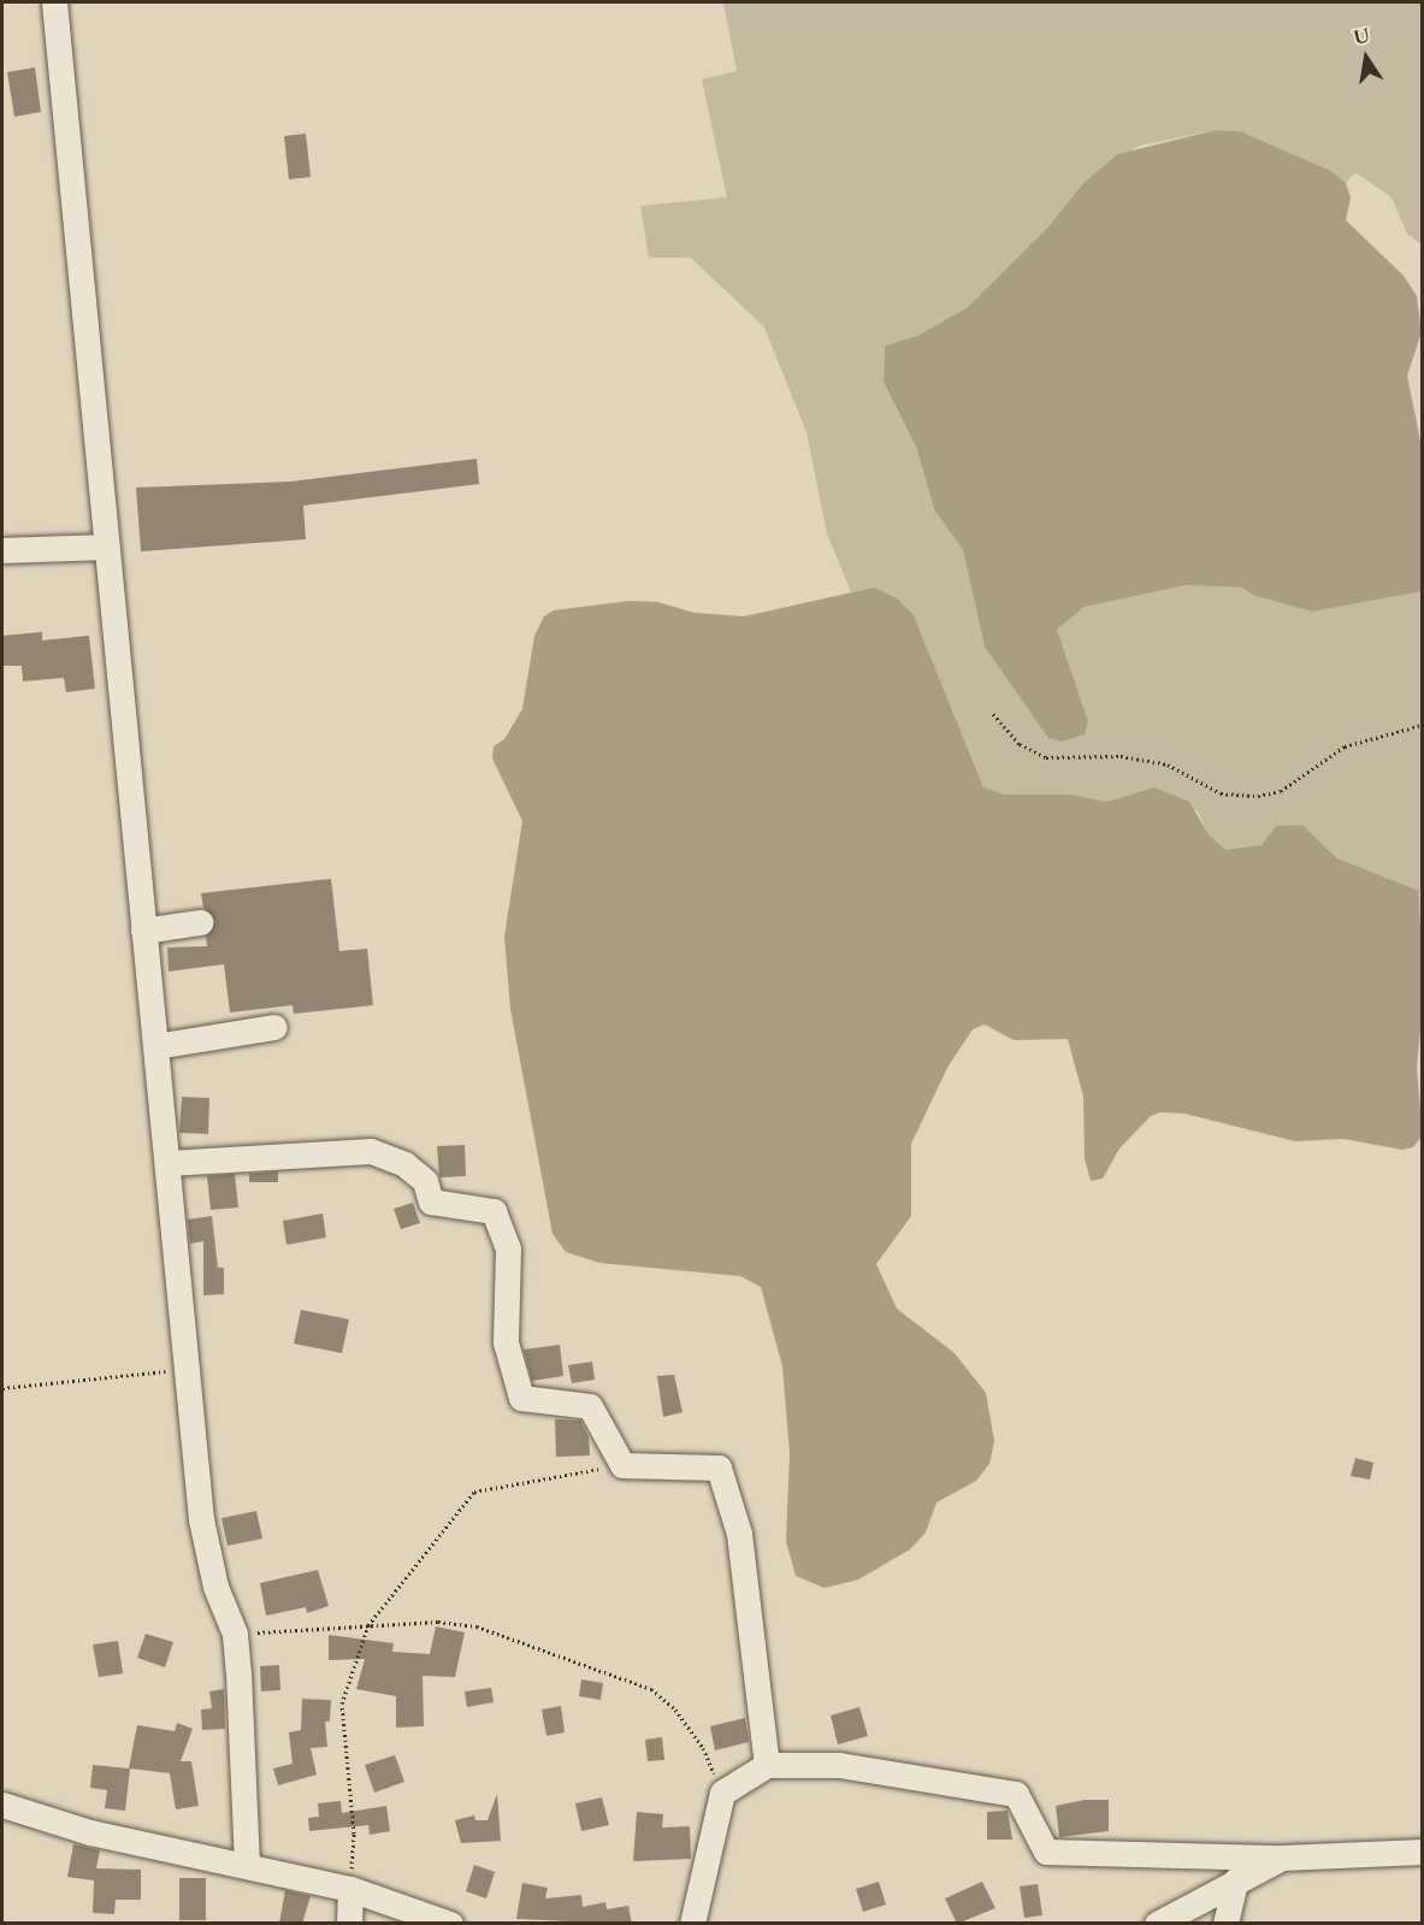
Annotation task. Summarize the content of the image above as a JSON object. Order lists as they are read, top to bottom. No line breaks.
{"north":"top"}
